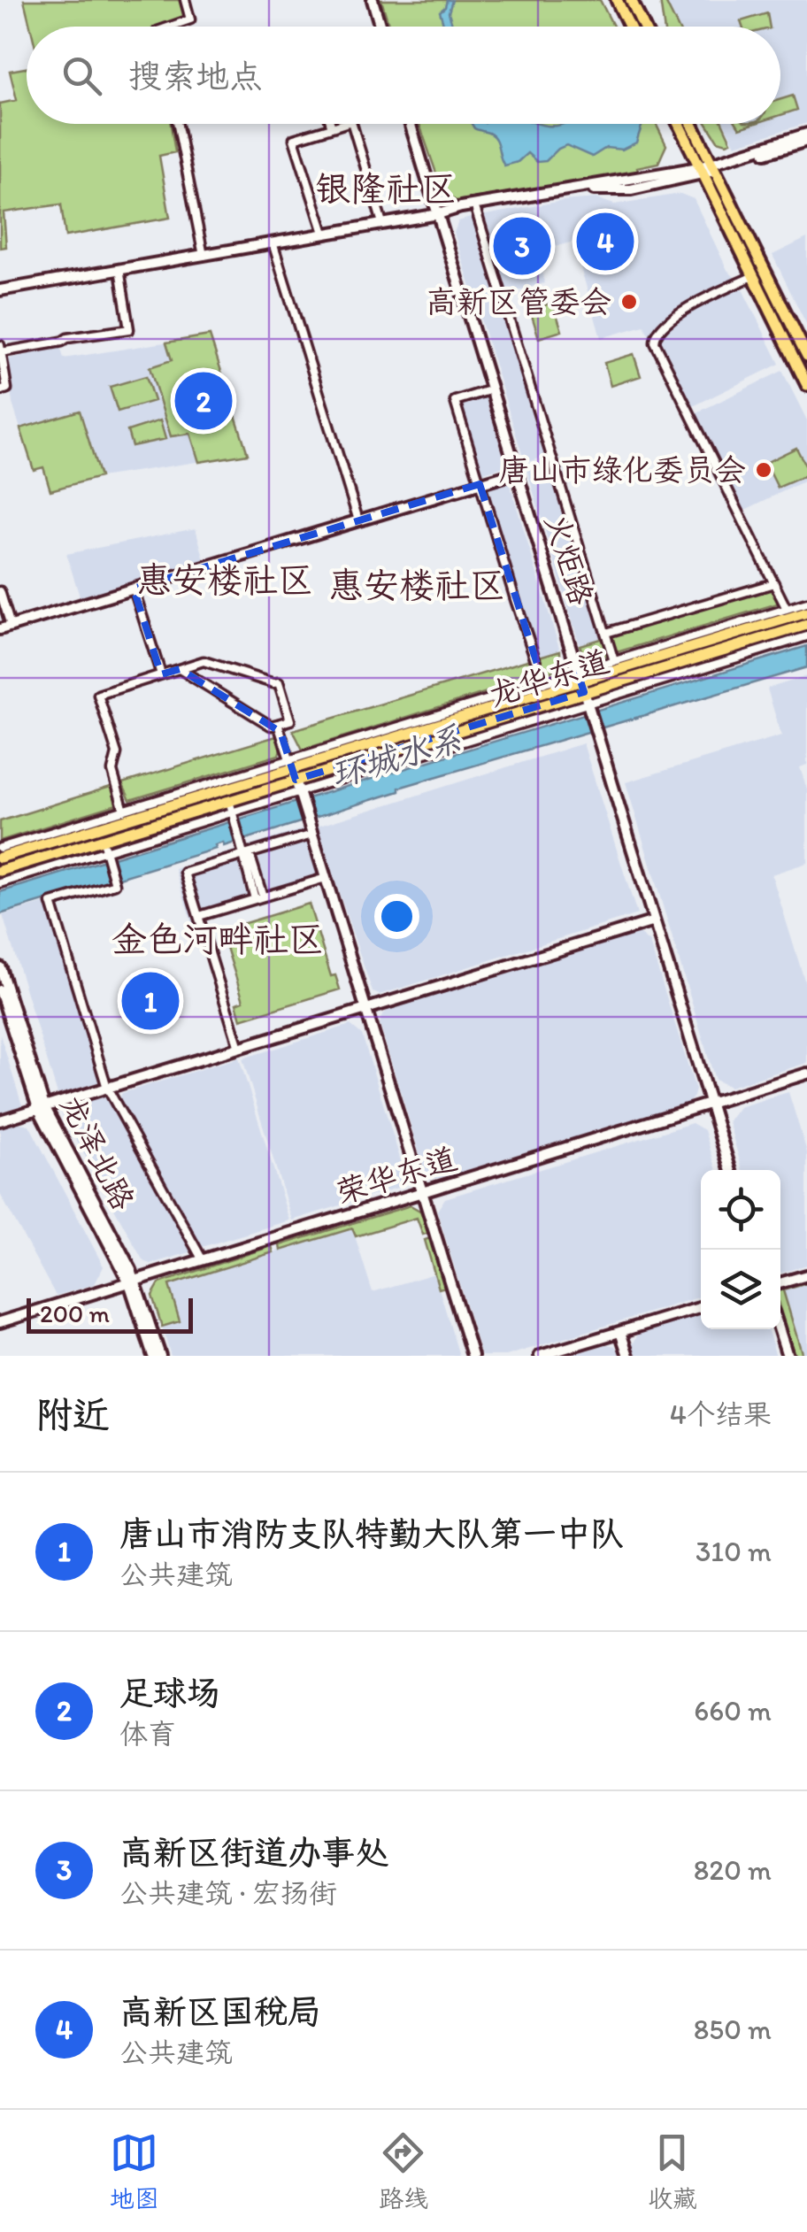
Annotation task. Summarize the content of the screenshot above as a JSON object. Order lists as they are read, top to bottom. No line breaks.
{"streets":{"main road":["龙华东道"],"street":["火炬路","龙泽北路","荣华东道"]},"crossings":[["火炬路","龙华东道"],["火炬路","荣华东道"],["龙泽北路","荣华东道"]],"districts":["银隆社区","惠安楼社区","惠安楼社区","金色河畔社区"],"water":["环城水系"],"places":["高新区管委会","唐山市绿化委员会"],"scale_bar":"200 m","page":{"search":"搜索地点","pins":["4","3","2","1"],"scale":"200 m","heading":["附近","4个结果"],"list":[{"mark":"1","name":"唐山市消防支队特勤大队第一中队","note":"公共建筑","value":"310 m"},{"mark":"2","name":"足球场","note":"体育","value":"660 m"},{"mark":"3","name":"高新区街道办事处","note":"公共建筑 · 宏扬街","value":"820 m"},{"mark":"4","name":"高新区国税局","note":"公共建筑","value":"850 m"}],"nav":["地图","路线","收藏"]}}
